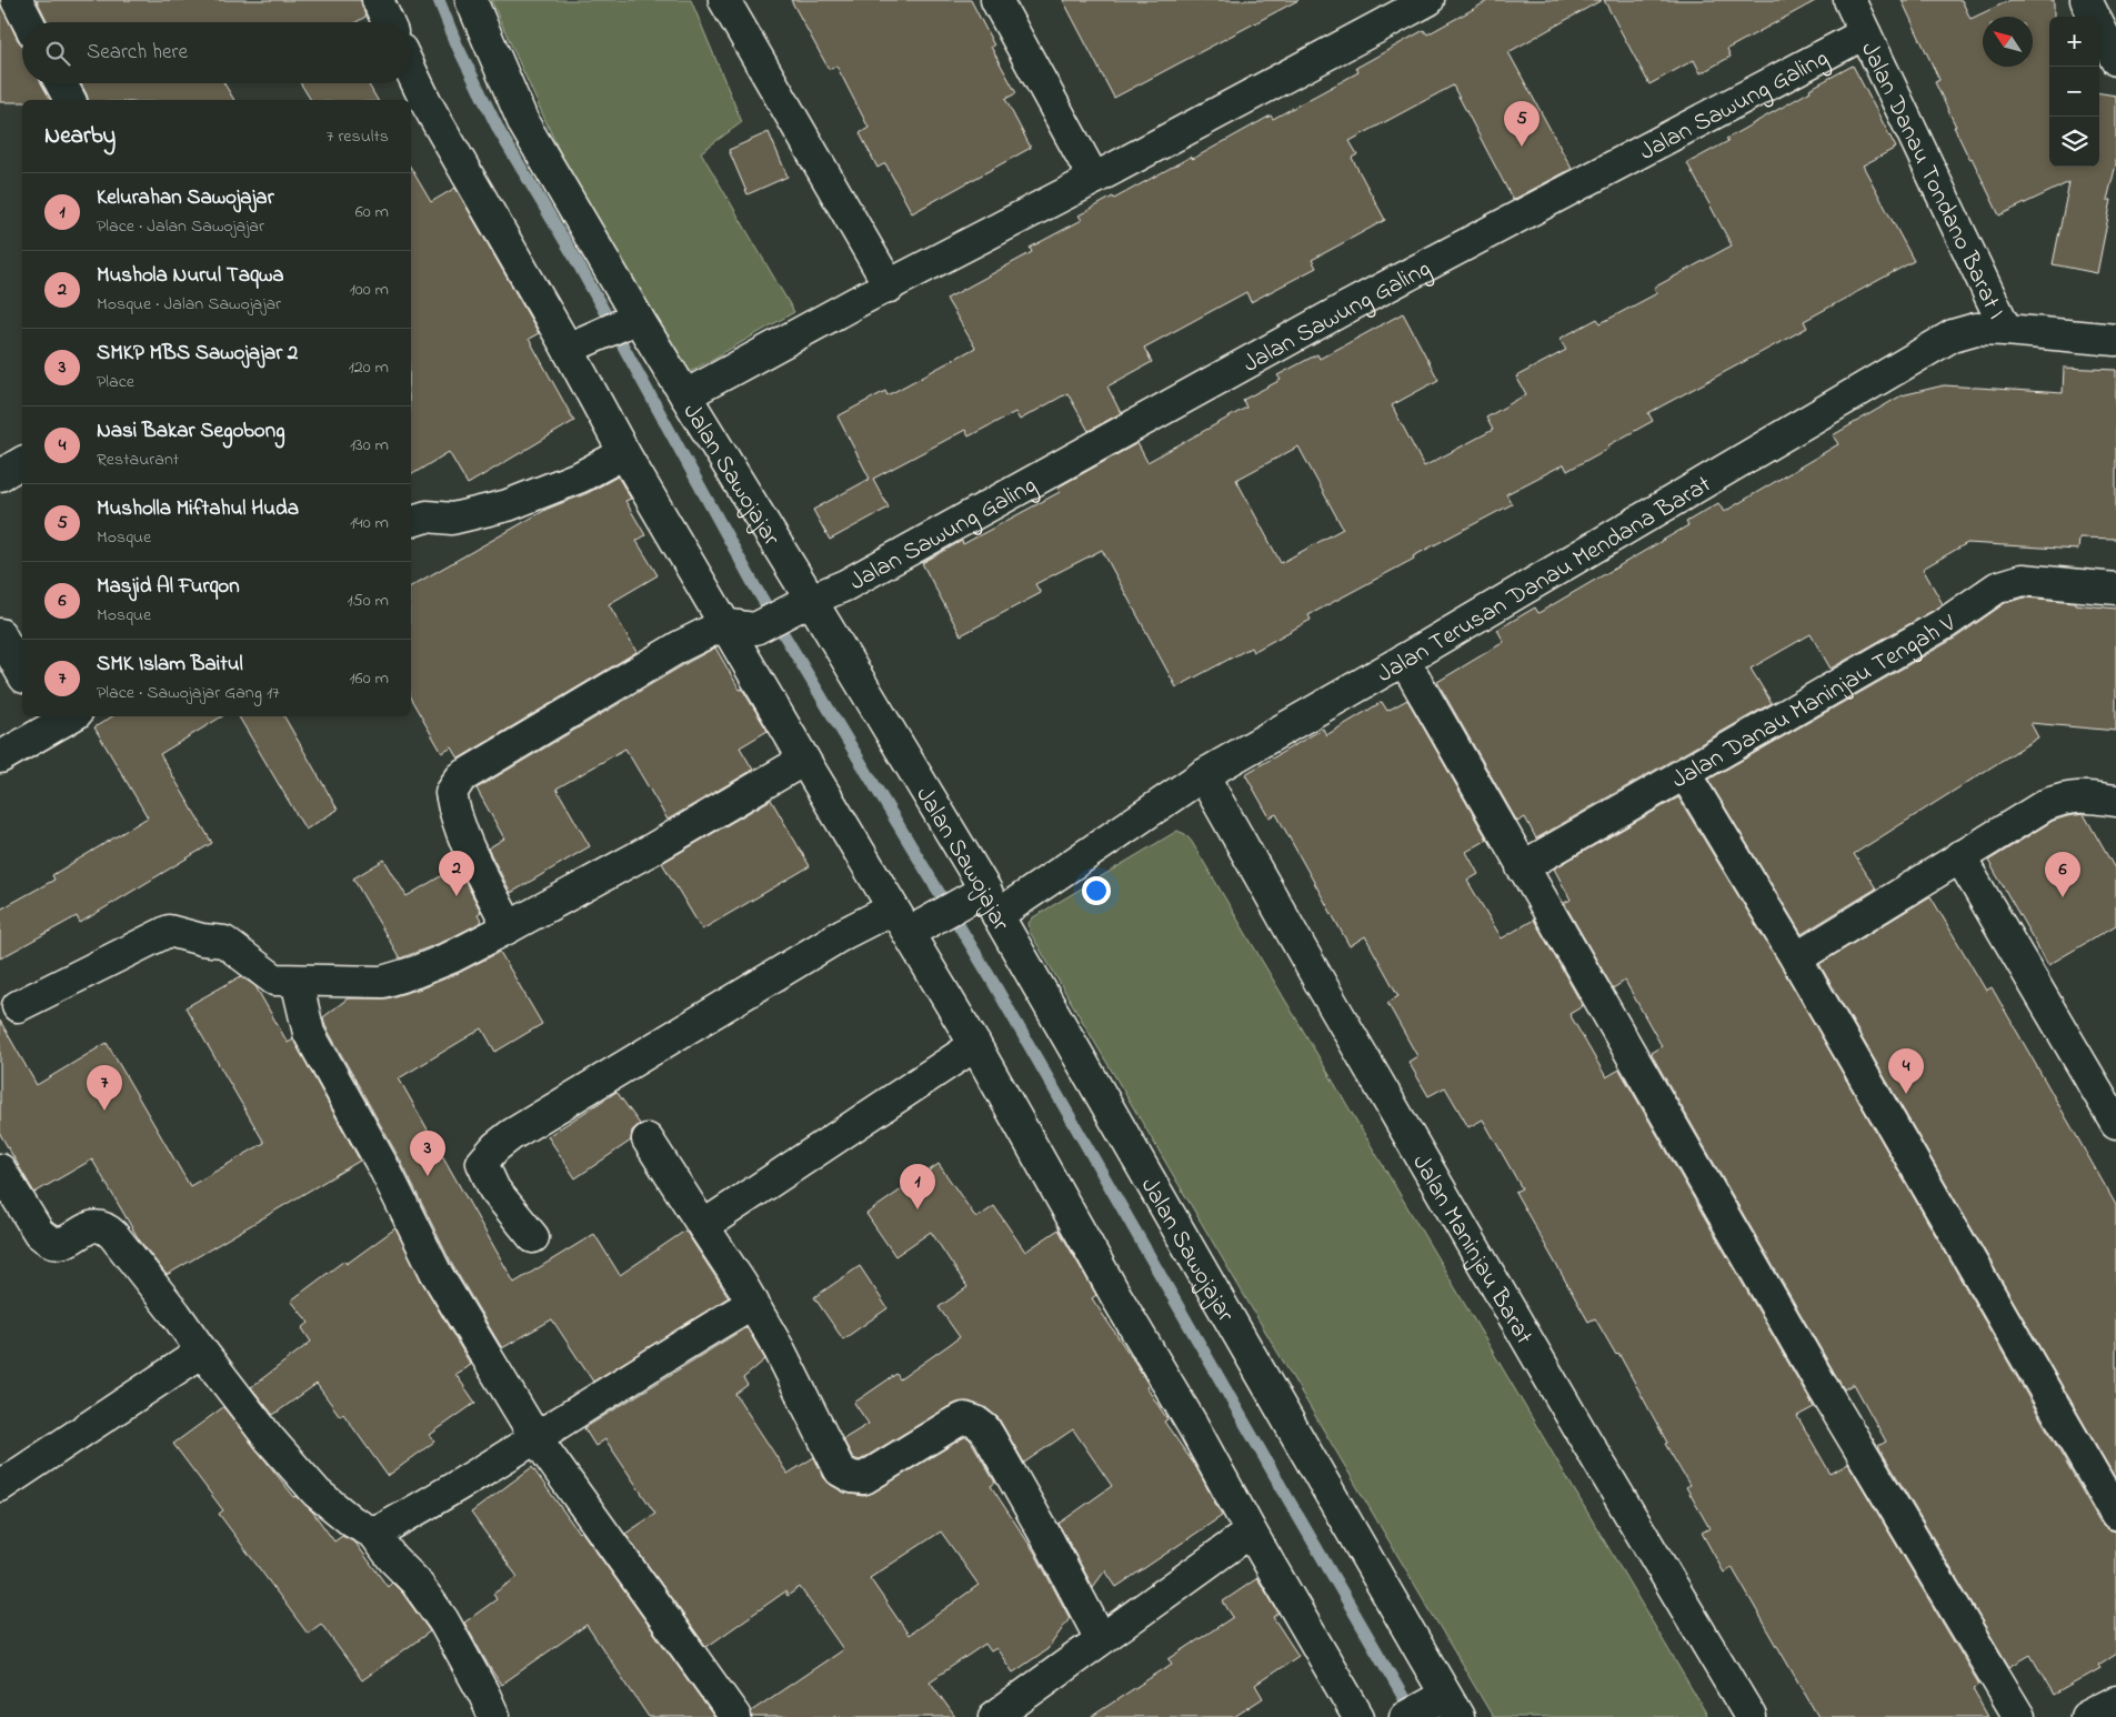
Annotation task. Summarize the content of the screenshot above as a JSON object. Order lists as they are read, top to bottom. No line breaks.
{"streets":{"street":["Jalan Sawung Galing","Jalan Danau Tondano Barat I","Jalan Sawojajar","Jalan Terusan Danau Mendana Barat","Jalan Danau Maninjau Tengah V","Jalan Maninjau Barat"]},"crossings":[["Jalan Sawung Galing","Jalan Danau Tondano Barat I"],["Jalan Sawung Galing","Jalan Sawojajar"],["Jalan Danau Tondano Barat I","Jalan Terusan Danau Mendana Barat"],["Jalan Sawojajar","Jalan Terusan Danau Mendana Barat"],["Jalan Terusan Danau Mendana Barat","Jalan Maninjau Barat"]],"north":"top left","page":{"map_buttons":["+","−"],"search":"Search here","heading":["Nearby","7 results"],"pins":["5","2","6","4","7","3","1"],"list":[{"mark":"1","name":"Kelurahan Sawojajar","note":"Place · Jalan Sawojajar","value":"60 m"},{"mark":"2","name":"Mushola Nurul Taqwa","note":"Mosque · Jalan Sawojajar","value":"100 m"},{"mark":"3","name":"SMKP MBS Sawojajar 2","note":"Place","value":"120 m"},{"mark":"4","name":"Nasi Bakar Segobong","note":"Restaurant","value":"130 m"},{"mark":"5","name":"Musholla Miftahul Huda","note":"Mosque","value":"140 m"},{"mark":"6","name":"Masjid Al Furqon","note":"Mosque","value":"150 m"},{"mark":"7","name":"SMK Islam Baitul","note":"Place · Sawojajar Gang 17","value":"160 m"}]}}
